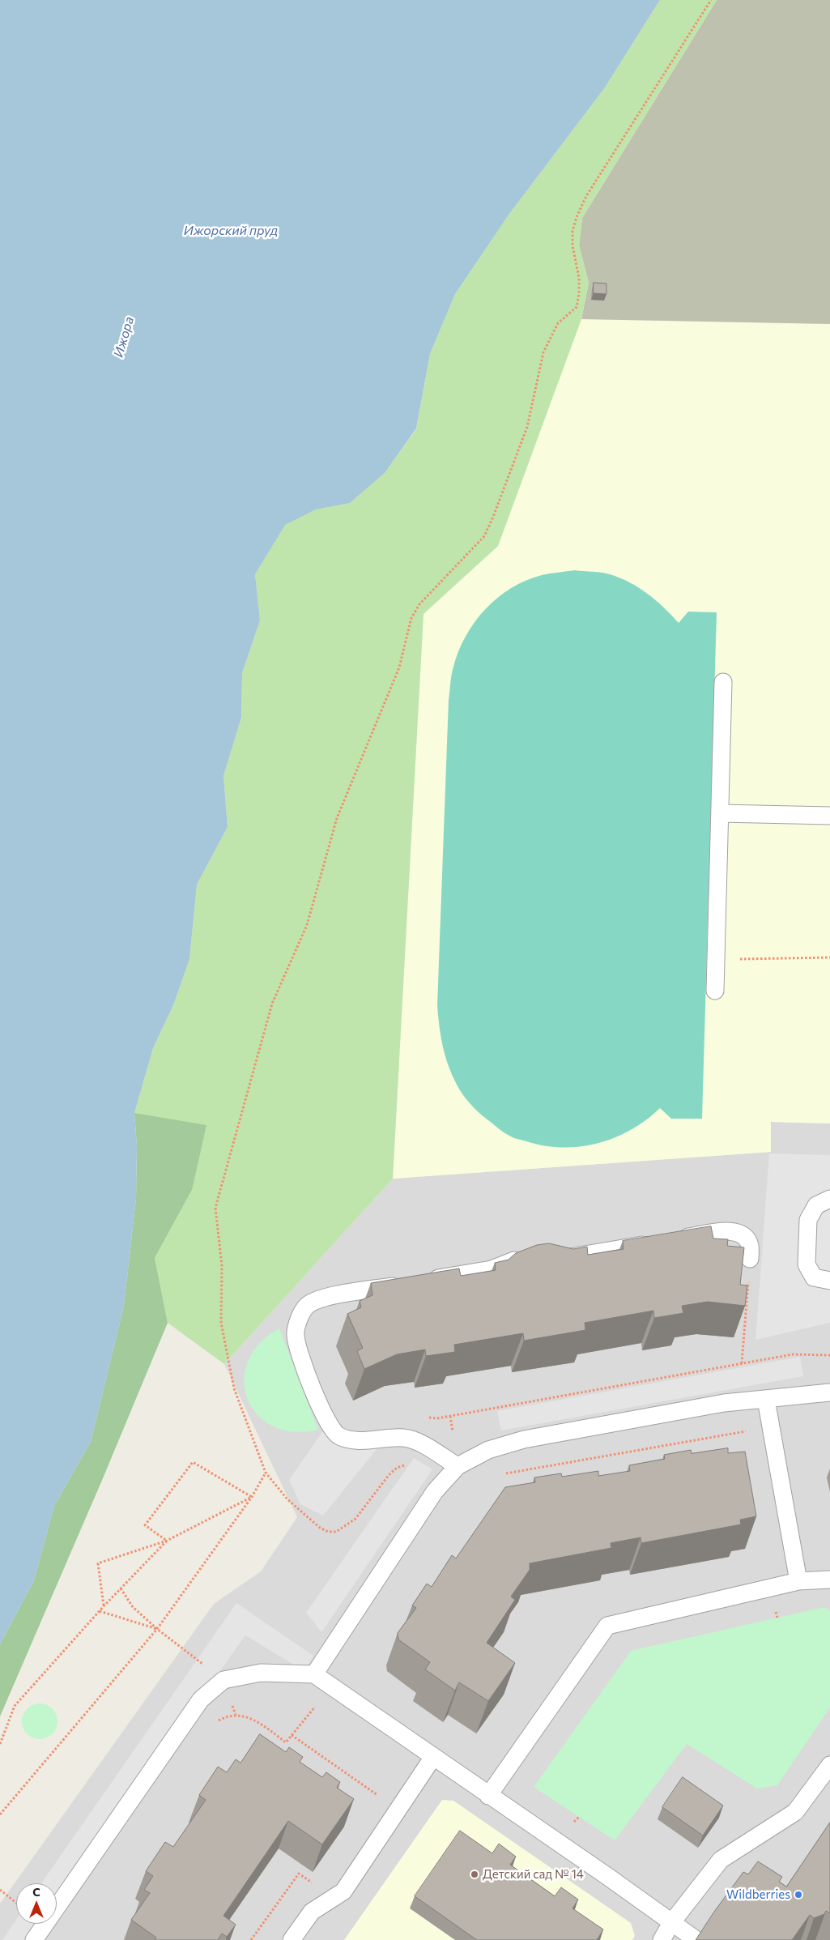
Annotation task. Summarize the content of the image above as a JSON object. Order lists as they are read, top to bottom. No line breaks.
{"water":["Ижорский пруд","Ижора"],"places":["Детский сад № 14","Wildberries"],"north":"top"}
